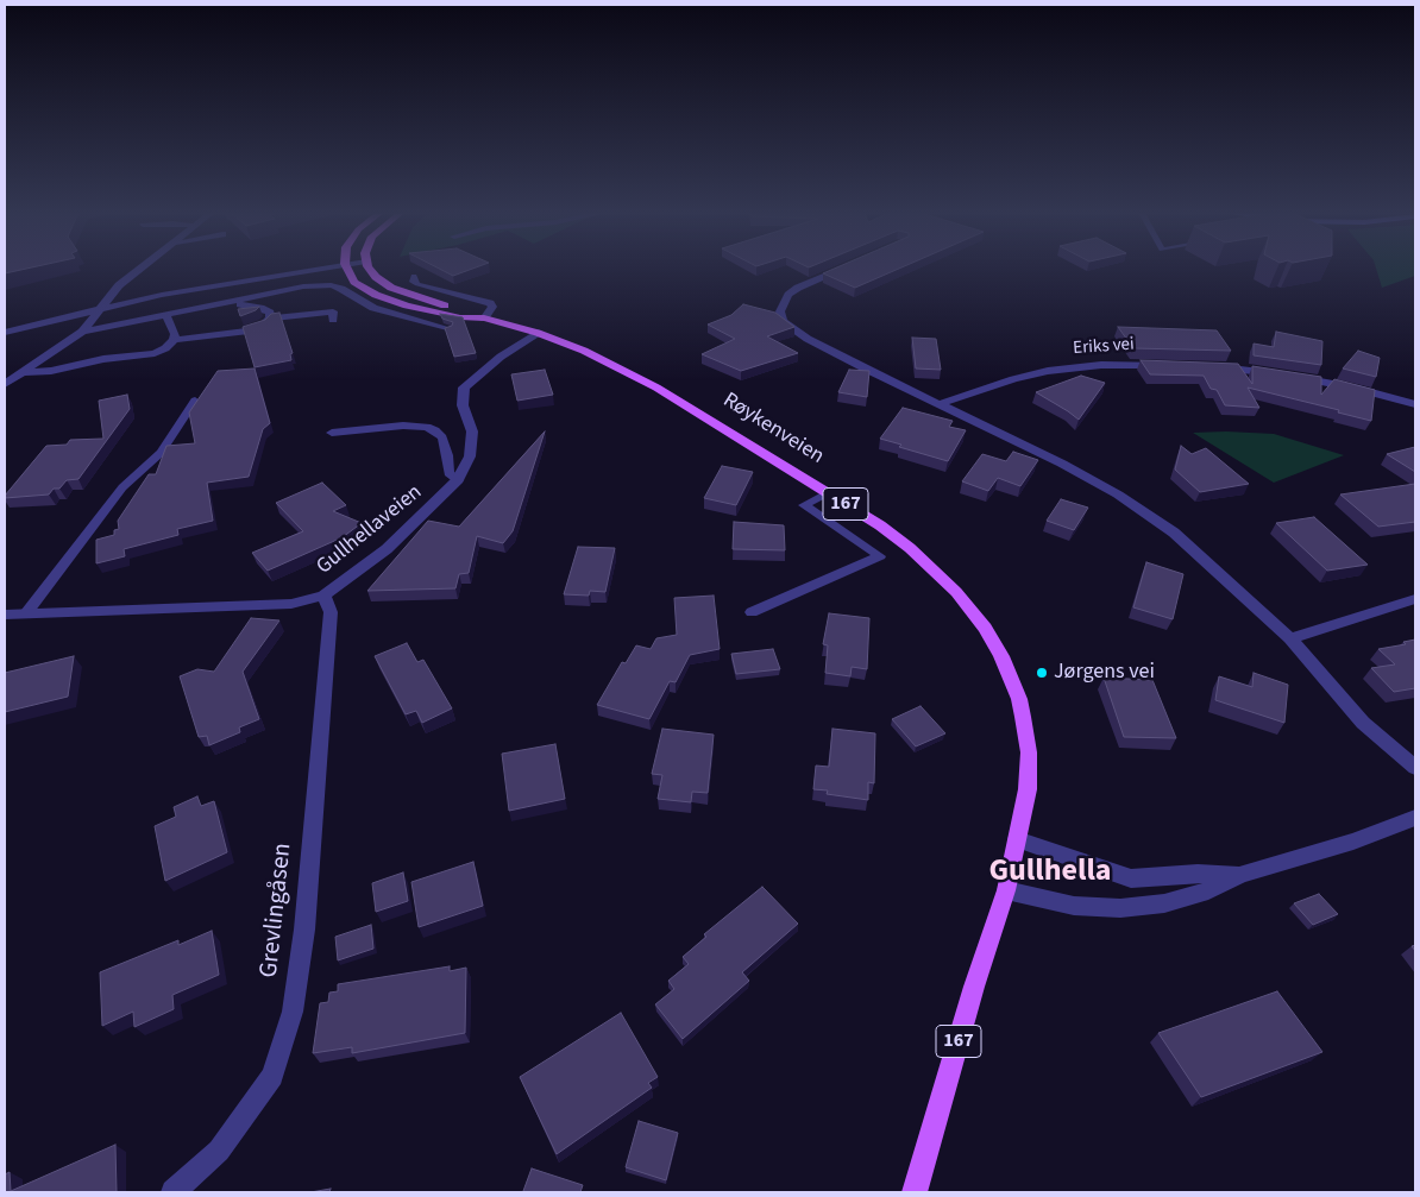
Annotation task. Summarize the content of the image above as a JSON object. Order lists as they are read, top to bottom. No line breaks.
{"streets":{"main road":["Røykenveien","167"],"street":["Eriks vei","Gullhellaveien","Grevlingåsen"]},"crossings":[["Røykenveien","Gullhellaveien"],["Gullhellaveien","Grevlingåsen"]],"districts":["Gullhella"],"places":["Jørgens vei"]}
